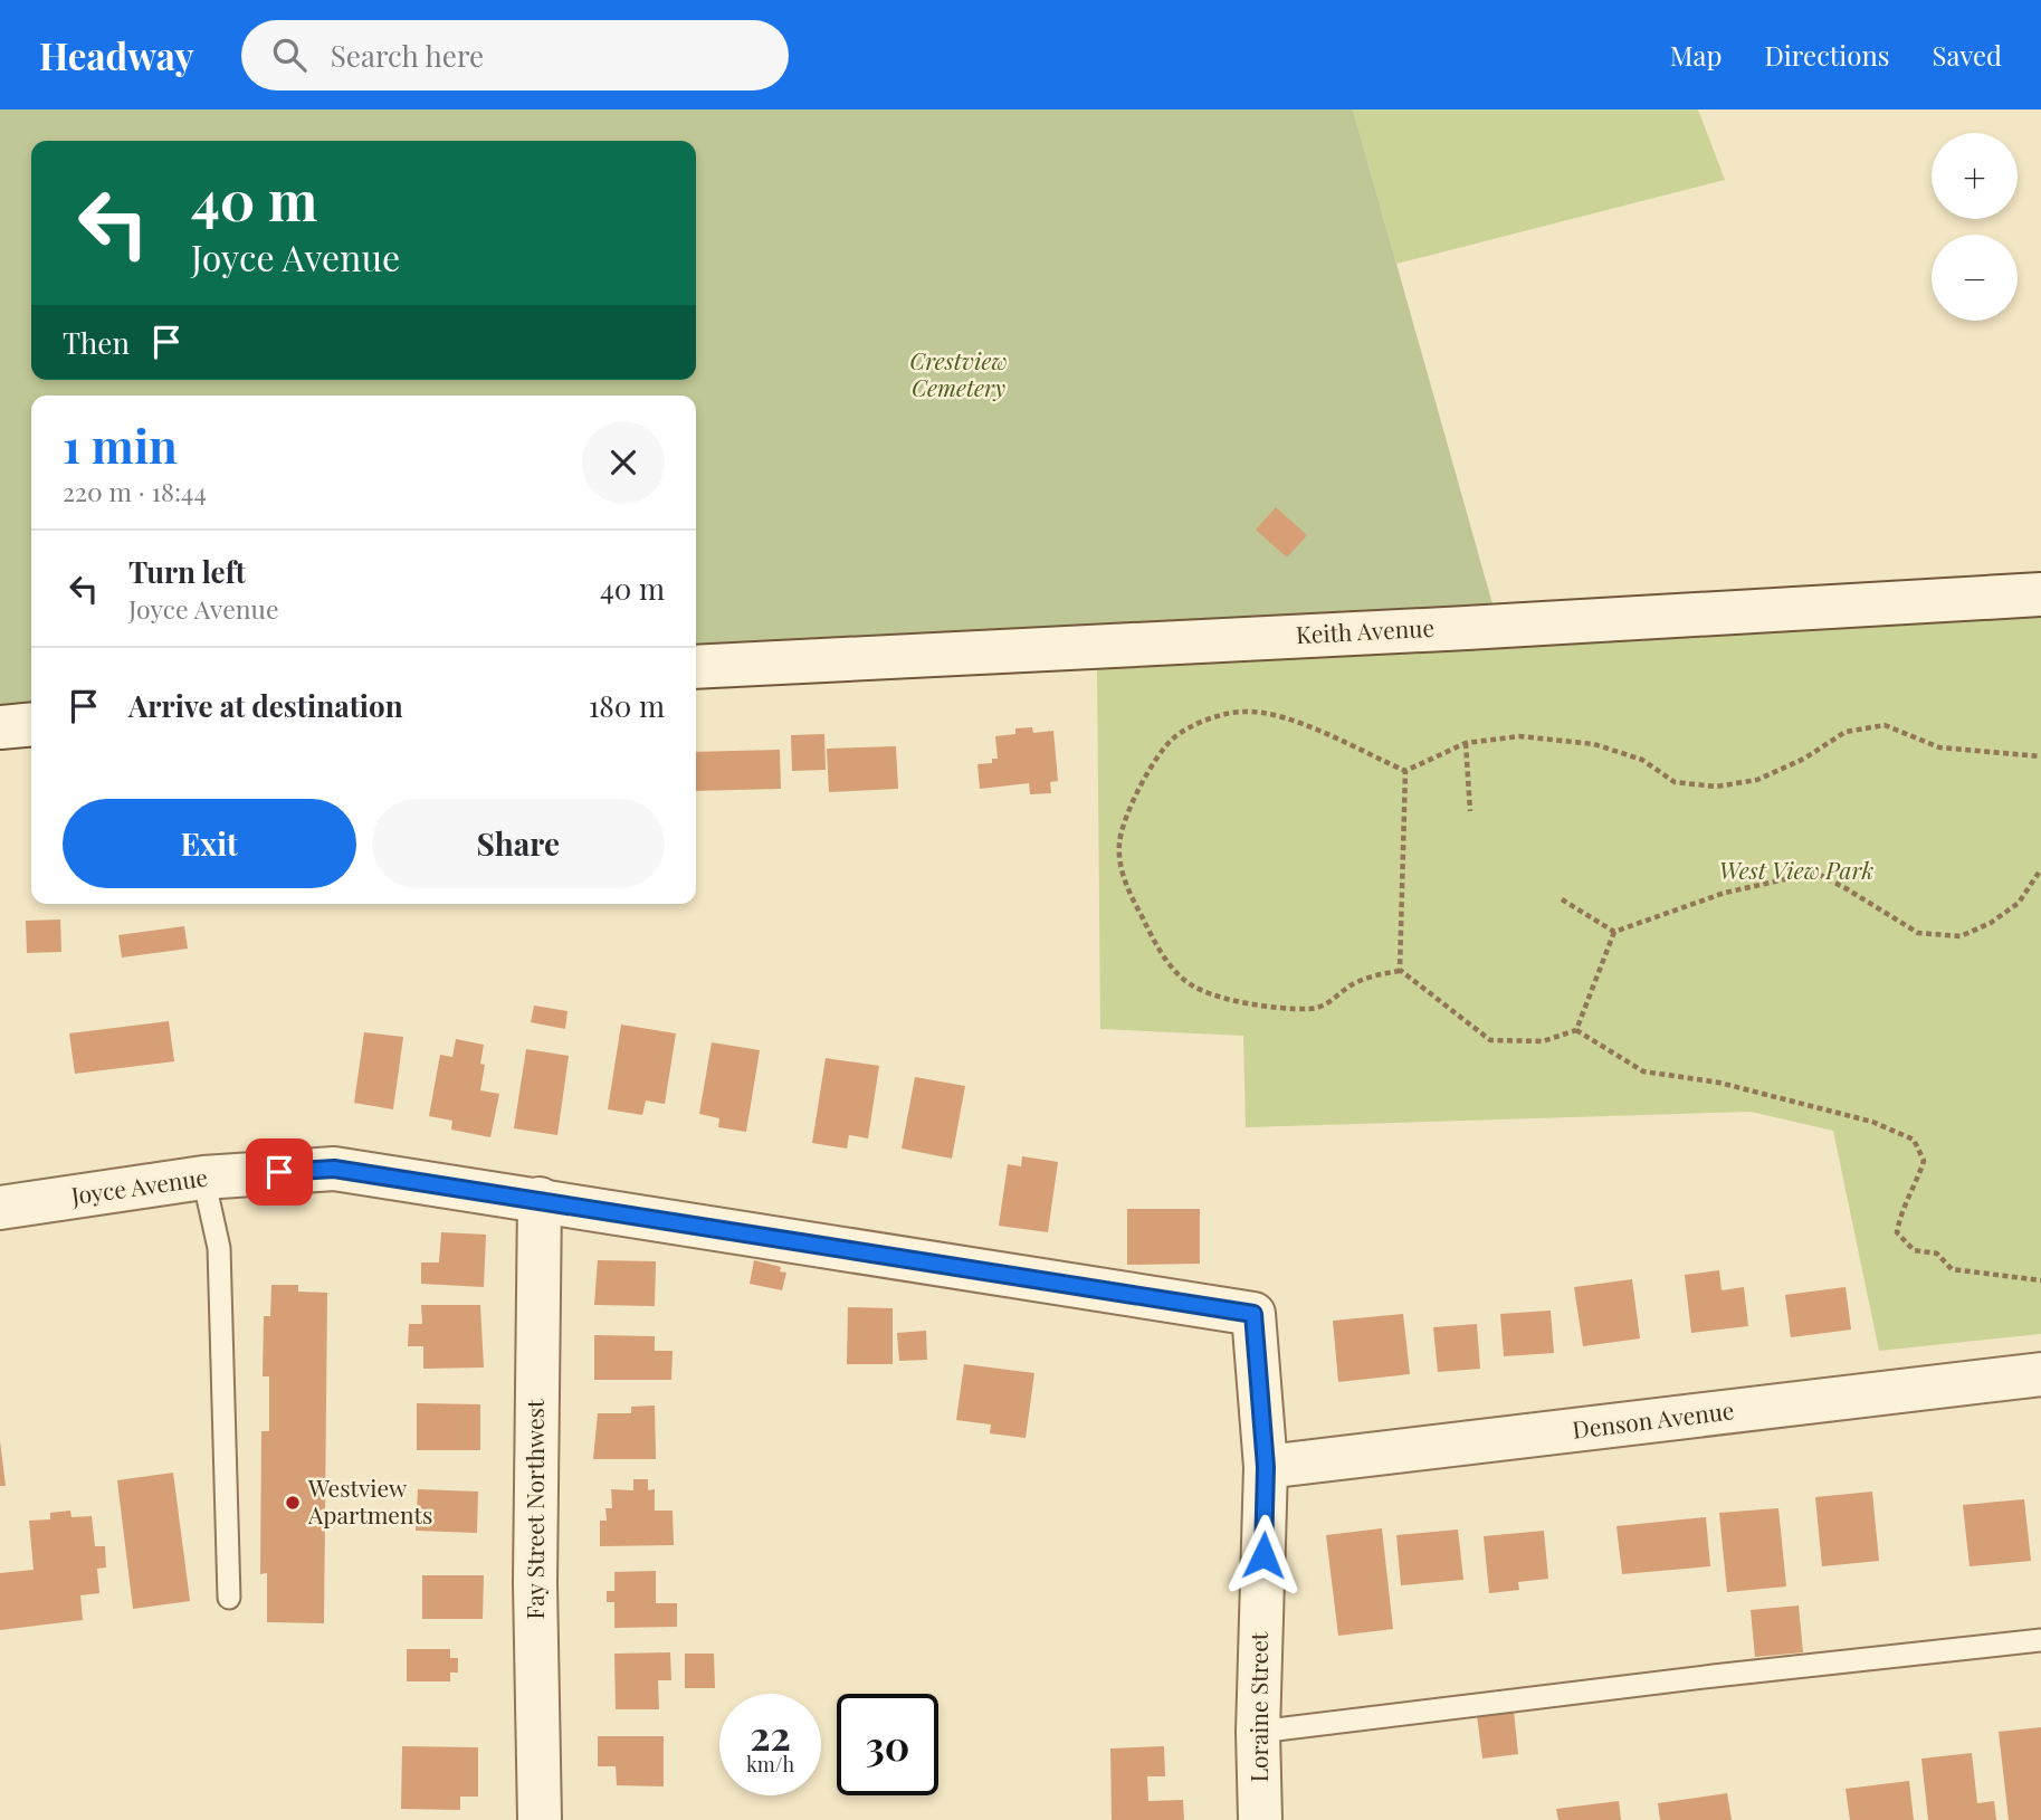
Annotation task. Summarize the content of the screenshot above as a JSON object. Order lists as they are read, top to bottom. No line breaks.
{"streets":{"street":["Keith Avenue","Joyce Avenue","Denson Avenue","Fay Street Northwest","Loraine Street"]},"crossings":[["Joyce Avenue","Fay Street Northwest"],["Joyce Avenue","Loraine Street"],["Denson Avenue","Loraine Street"]],"parks":["Crestview Cemetery","West View Park"],"places":["Westview Apartments"],"page":{"header":"Headway","search":"Search here","nav":["Map","Directions","Saved"],"map_buttons":["+","−"],"turn":["40 m","Joyce Avenue"],"then":"Then","heading":["1 min","220 m · 18:44"],"list":[{"name":"Turn left","note":"Joyce Avenue","value":"40 m"},{"name":"Arrive at destination","value":"180 m"}],"buttons":["Exit","Share"],"speed":"22 km/h","limit":"30"}}
